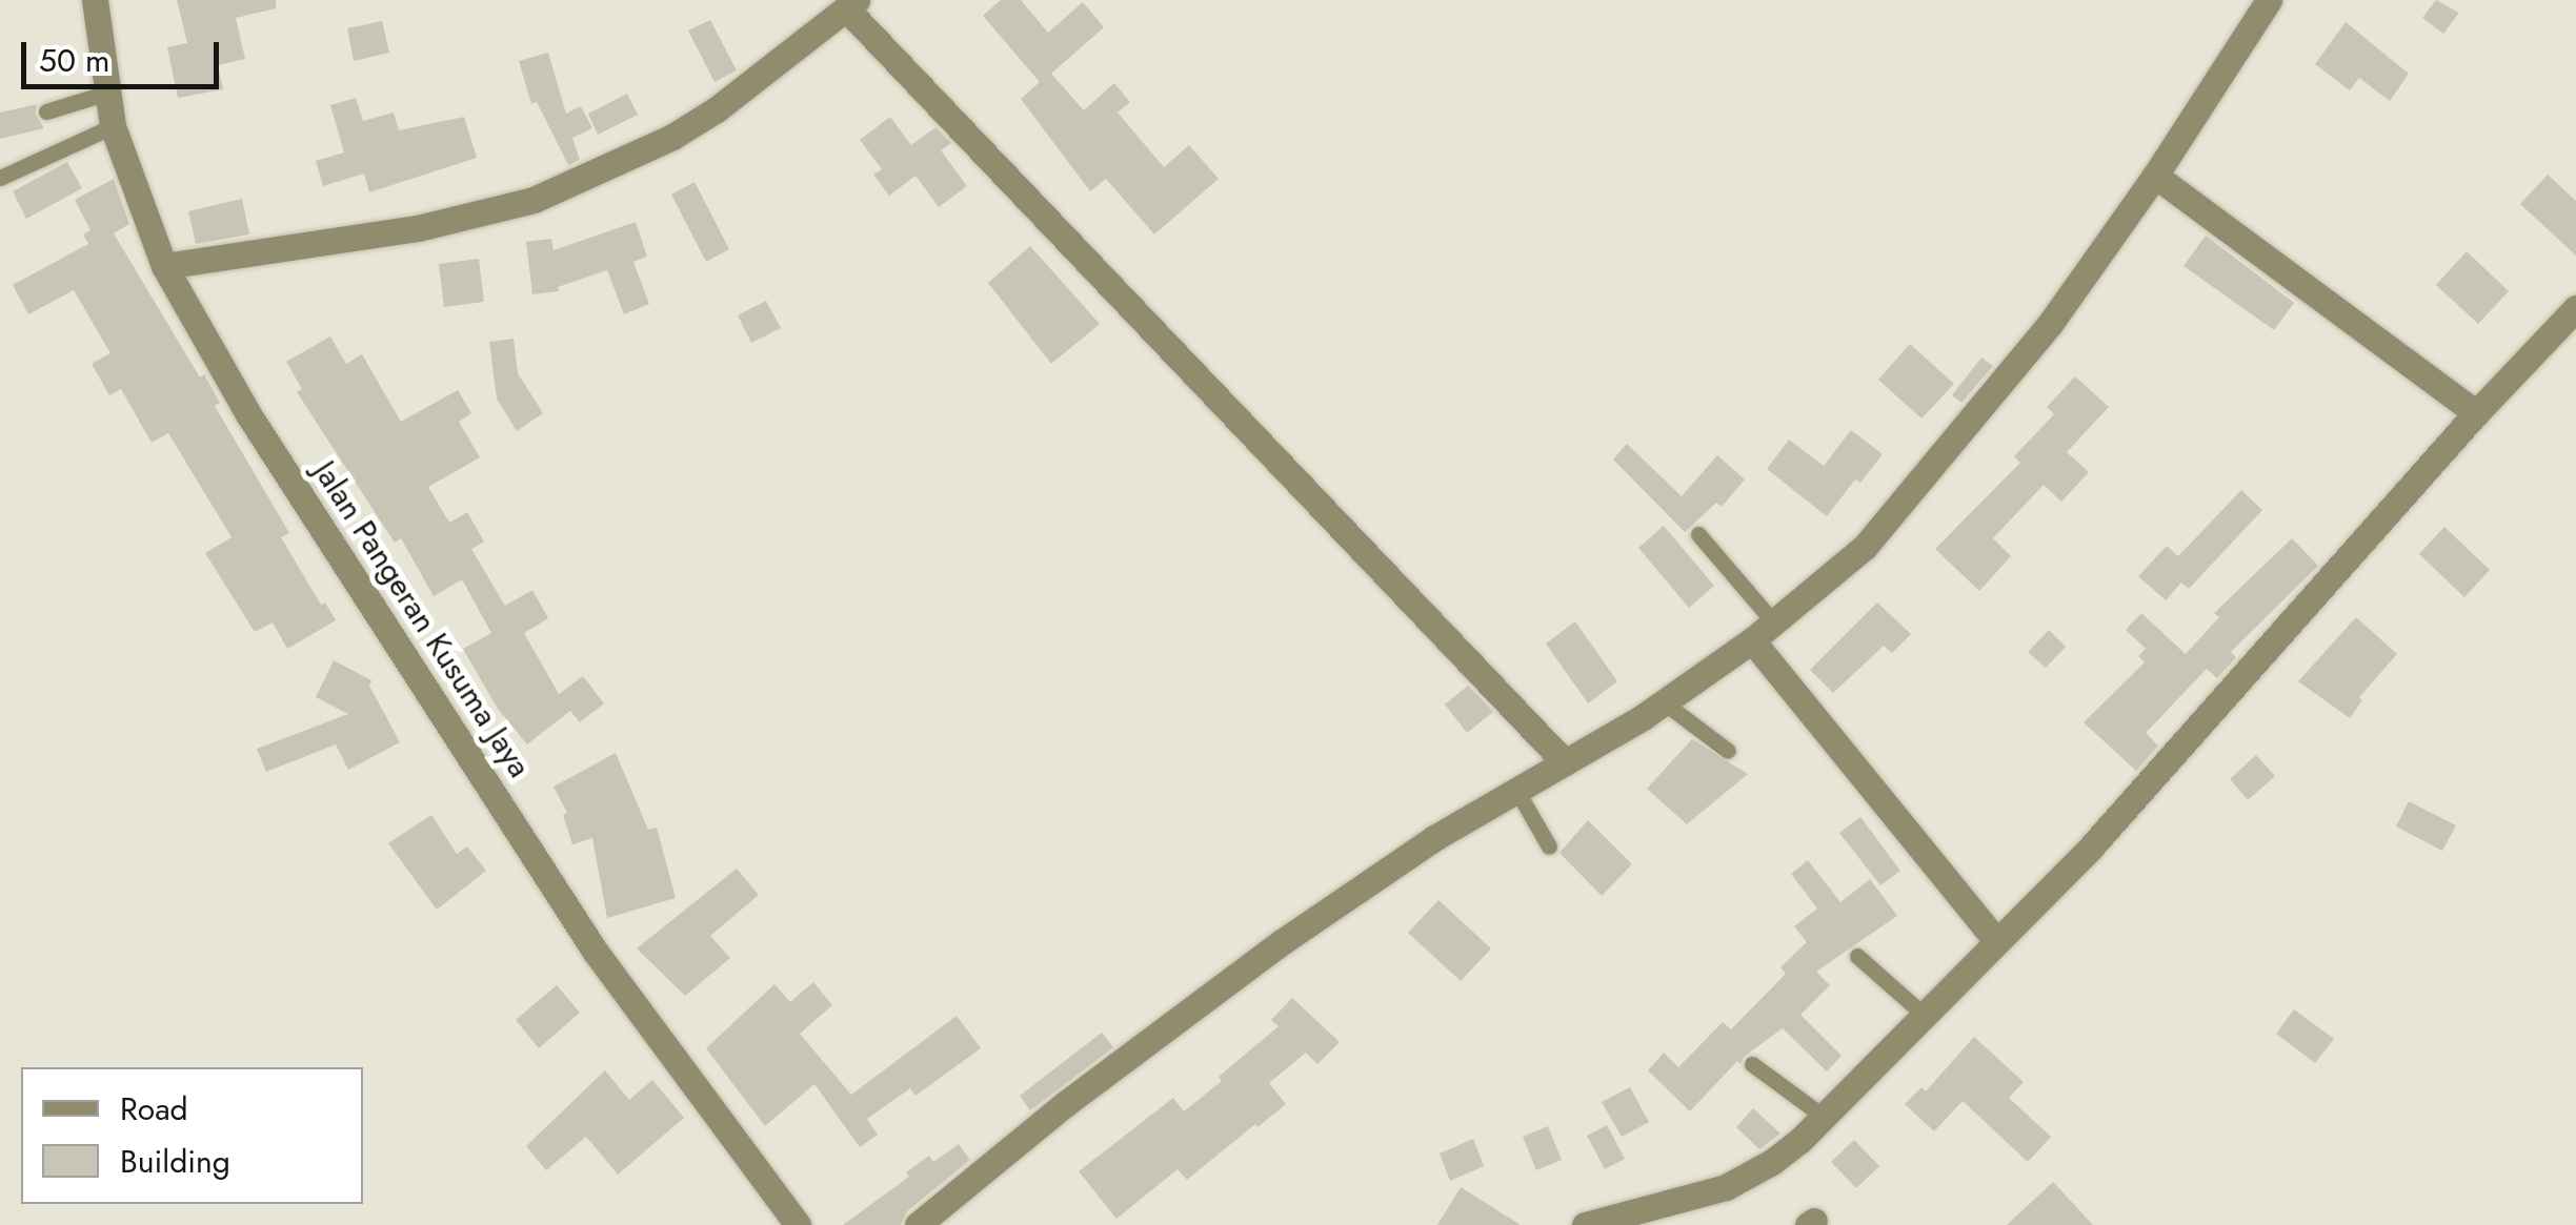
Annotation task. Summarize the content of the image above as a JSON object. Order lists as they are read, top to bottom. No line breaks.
{"streets":{"street":["Jalan Pangeran Kusuma Jaya"]},"legend":["Road","Building"],"scale_bar":"50 m"}
